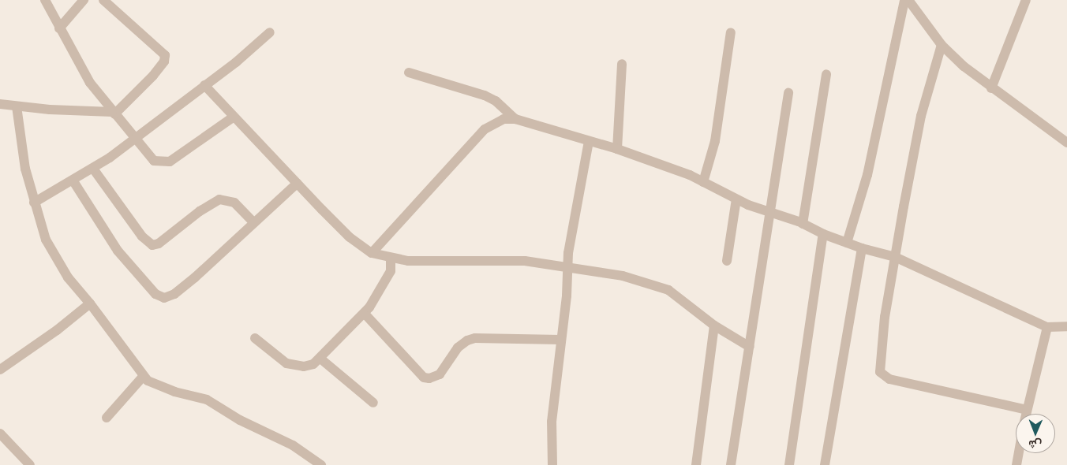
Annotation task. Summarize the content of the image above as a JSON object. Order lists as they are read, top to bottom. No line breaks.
{"north":"bottom"}
